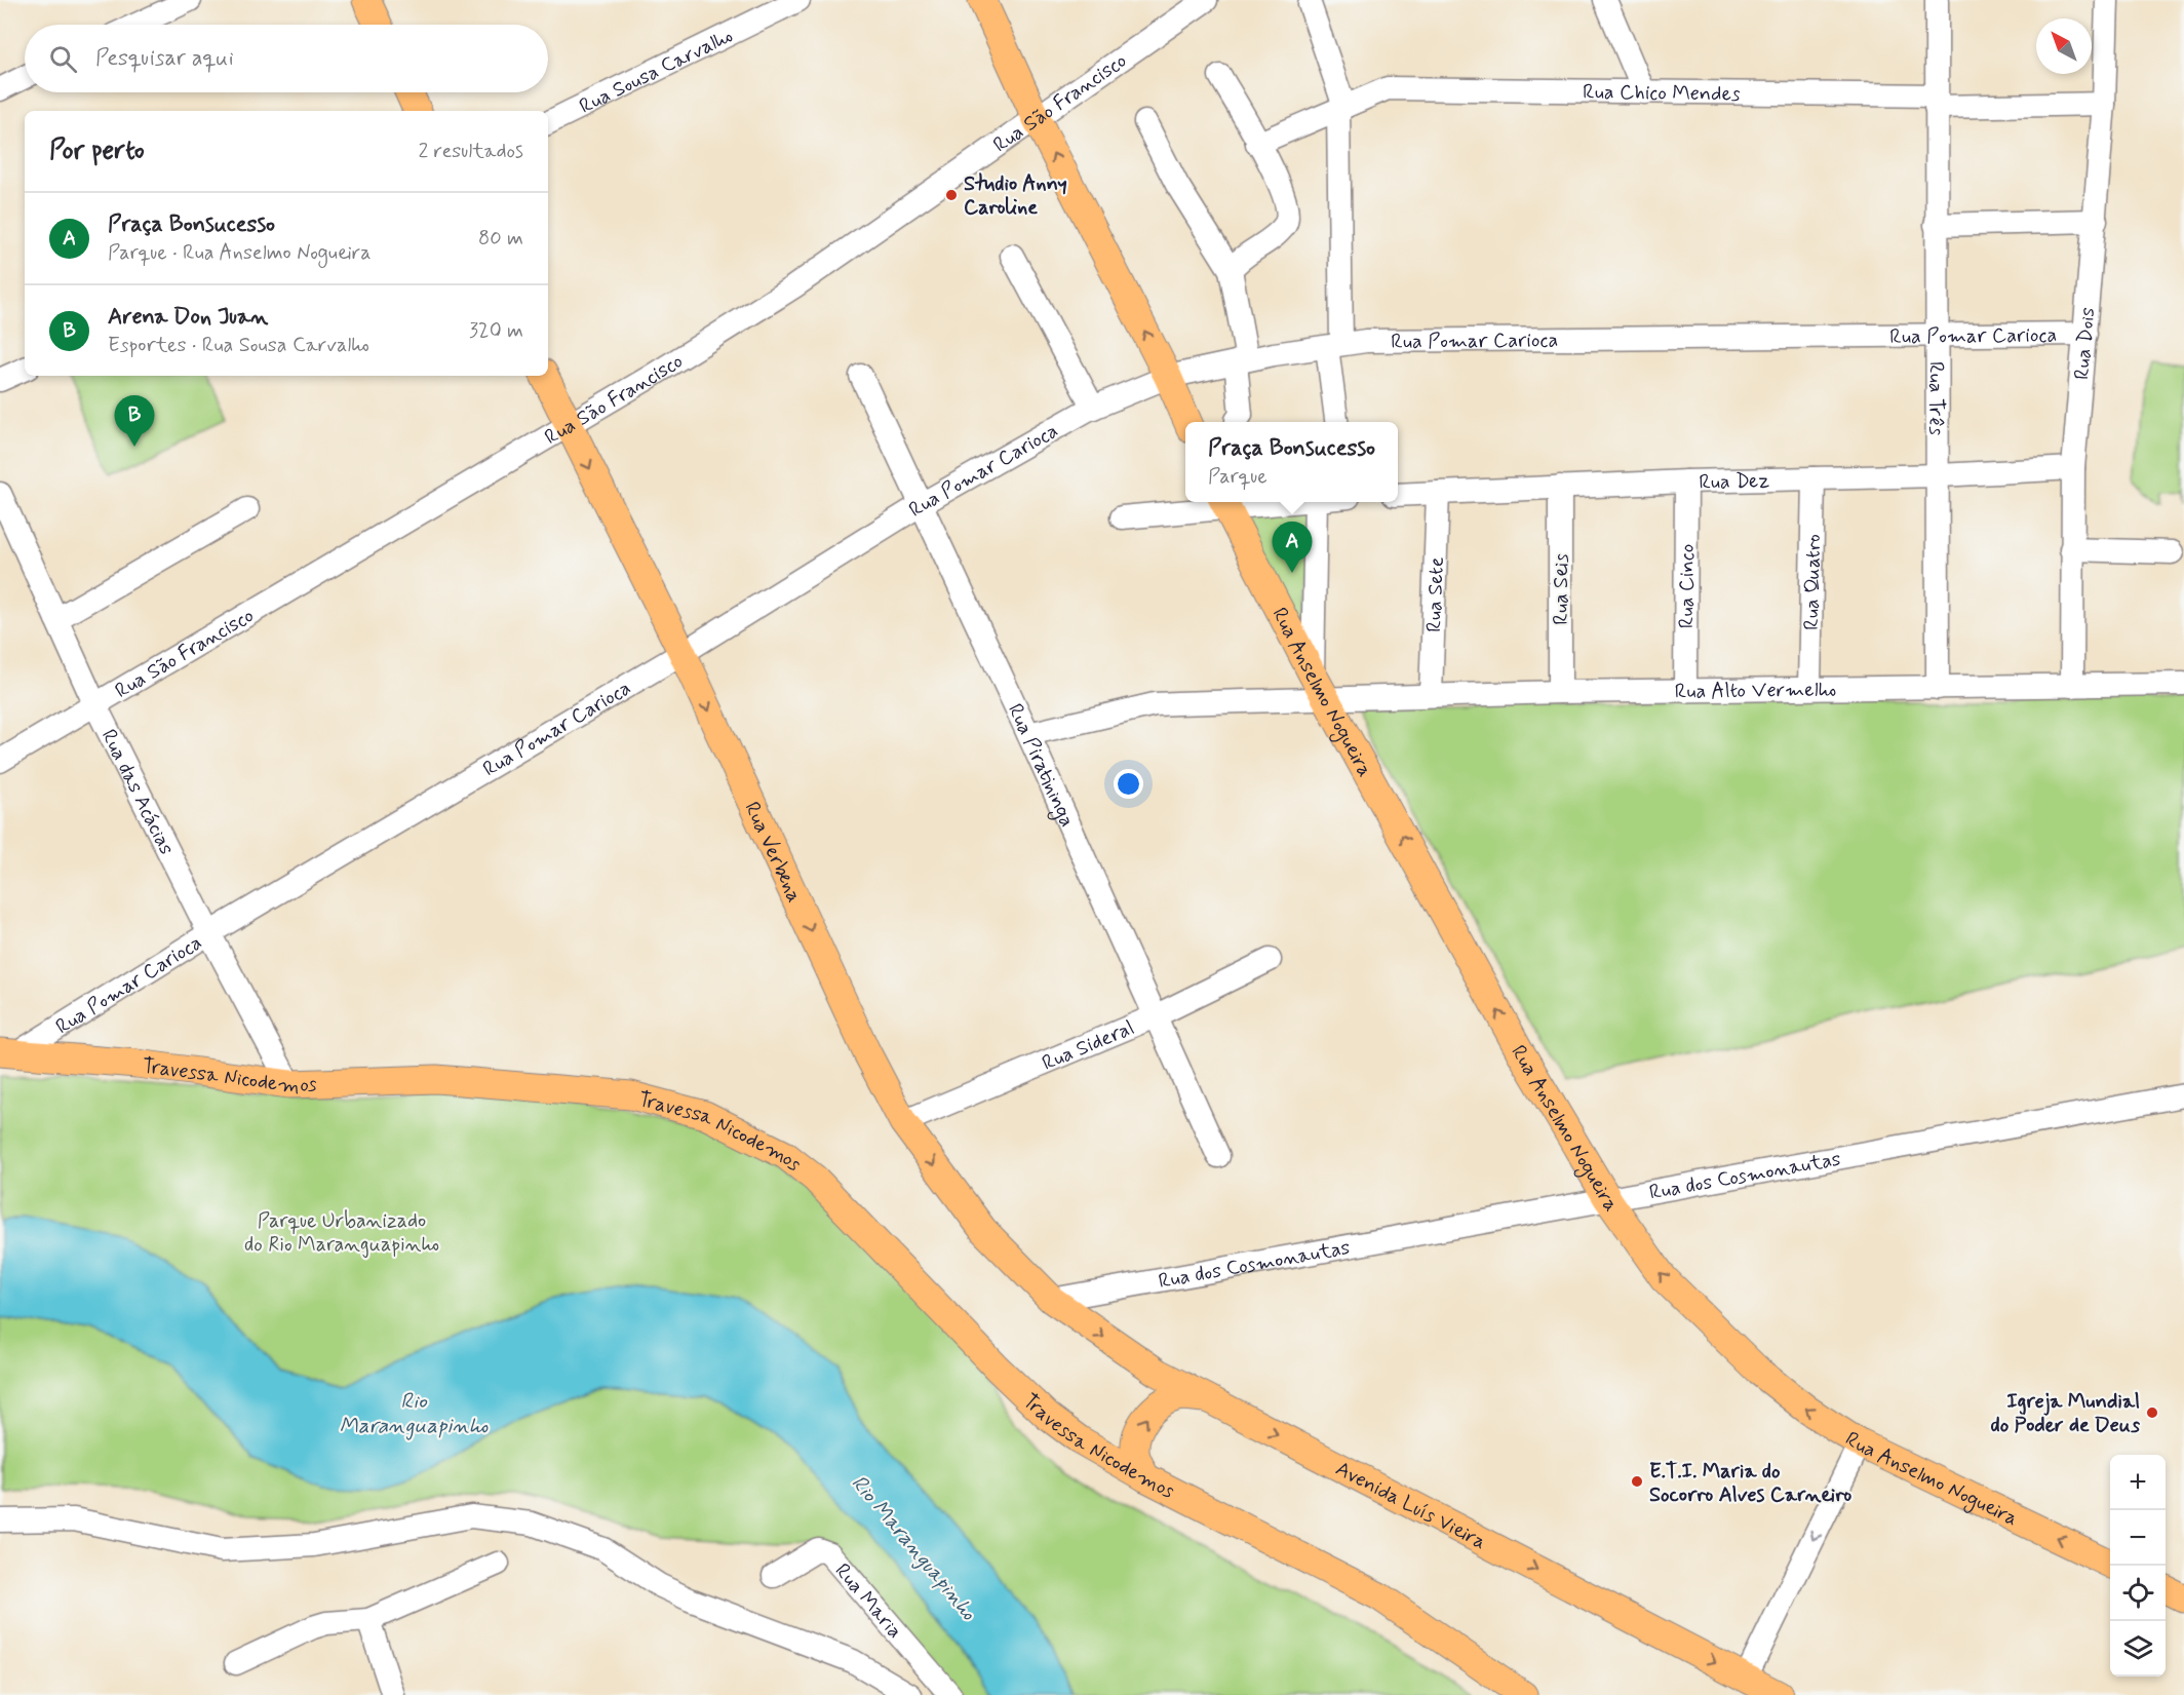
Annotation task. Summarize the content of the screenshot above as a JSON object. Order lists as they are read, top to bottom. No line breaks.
{"streets":{"main road":["Rua Anselmo Nogueira","Rua Verbena","Travessa Nicodemos","Avenida Luís Vieira"],"street":["Rua Sousa Carvalho","Rua Chico Mendes","Rua São Francisco","Rua Pomar Carioca","Rua Dois","Rua Três","Rua Dez","Rua Quatro","Rua Cinco","Rua Seis","Rua Sete","Rua Alto Vermelho","Rua Piratininga","Rua das Acácias","Rua Sideral","Rua dos Cosmonautas","Rua Maria"]},"crossings":[["Rua Chico Mendes","Rua Dois"],["Rua Chico Mendes","Rua Três"],["Rua São Francisco","Rua das Acácias"],["Rua São Francisco","Rua Verbena"],["Rua Pomar Carioca","Rua Dois"],["Rua Pomar Carioca","Rua Três"],["Rua Pomar Carioca","Rua Piratininga"],["Rua Pomar Carioca","Rua das Acácias"],["Rua Pomar Carioca","Rua Verbena"],["Rua Pomar Carioca","Travessa Nicodemos"],["Rua Dois","Rua Dez"],["Rua Dois","Rua Alto Vermelho"],["Rua Três","Rua Dez"],["Rua Três","Rua Alto Vermelho"],["Rua Dez","Rua Quatro"],["Rua Dez","Rua Cinco"],["Rua Dez","Rua Seis"],["Rua Dez","Rua Sete"],["Rua Quatro","Rua Alto Vermelho"],["Rua Cinco","Rua Alto Vermelho"],["Rua Seis","Rua Alto Vermelho"],["Rua Sete","Rua Alto Vermelho"],["Rua Alto Vermelho","Rua Anselmo Nogueira"],["Rua Alto Vermelho","Rua Piratininga"],["Rua Anselmo Nogueira","Rua dos Cosmonautas"],["Rua Piratininga","Rua Sideral"],["Rua das Acácias","Travessa Nicodemos"],["Rua Verbena","Rua Sideral"],["Rua Verbena","Rua dos Cosmonautas"],["Rua Verbena","Avenida Luís Vieira"],["Rua dos Cosmonautas","Avenida Luís Vieira"]],"one_way":["Rua Anselmo Nogueira","Rua Verbena","Avenida Luís Vieira"],"water":["Rio Maranguapinho"],"parks":["Parque Urbanizado do Rio Maranguapinho"],"places":["Studio Anny Caroline","Igreja Mundial do Poder de Deus","E.T.I. Maria do Socorro Alves Carneiro"],"north":"top left","page":{"search":"Pesquisar aqui","heading":["Por perto","2 resultados"],"list":[{"mark":"A","name":"Praça Bonsucesso","note":"Parque · Rua Anselmo Nogueira","value":"80 m"},{"mark":"B","name":"Arena Don Juan","note":"Esportes · Rua Sousa Carvalho","value":"320 m"}],"pins":["B","A"],"popup":["Praça Bonsucesso","Parque"],"map_buttons":["+","−"]}}
